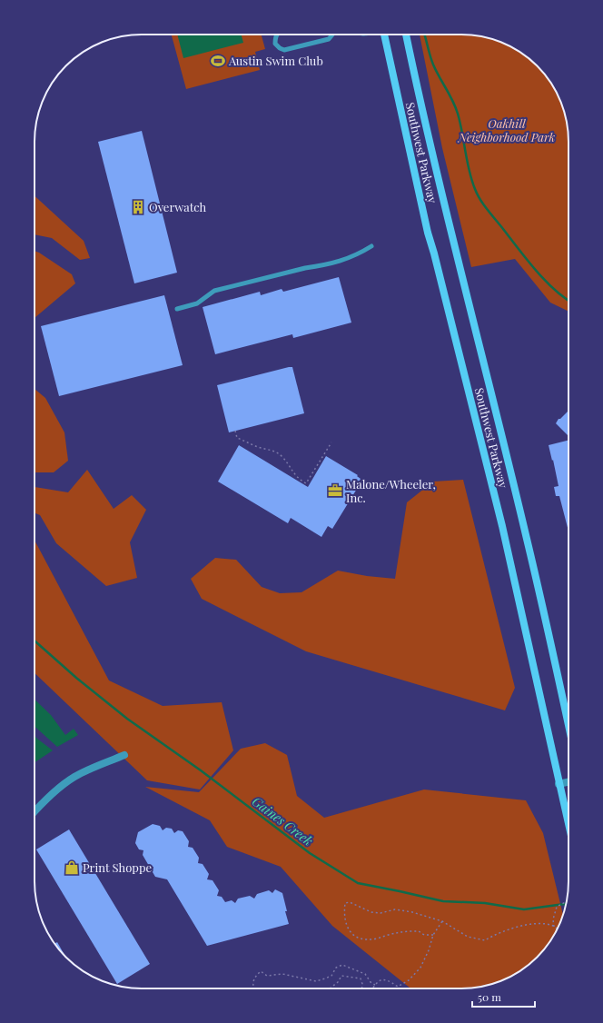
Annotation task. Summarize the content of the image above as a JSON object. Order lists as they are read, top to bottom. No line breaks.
{"streets":{"main road":["Southwest Parkway"]},"water":["Gaines Creek"],"parks":["Oakhill Neighborhood Park"],"places":{"sports":["Austin Swim Club"],"building":["Overwatch"],"office":["Malone/Wheeler, Inc."],"shop":["Print Shoppe"]},"scale_bar":"50 m"}
